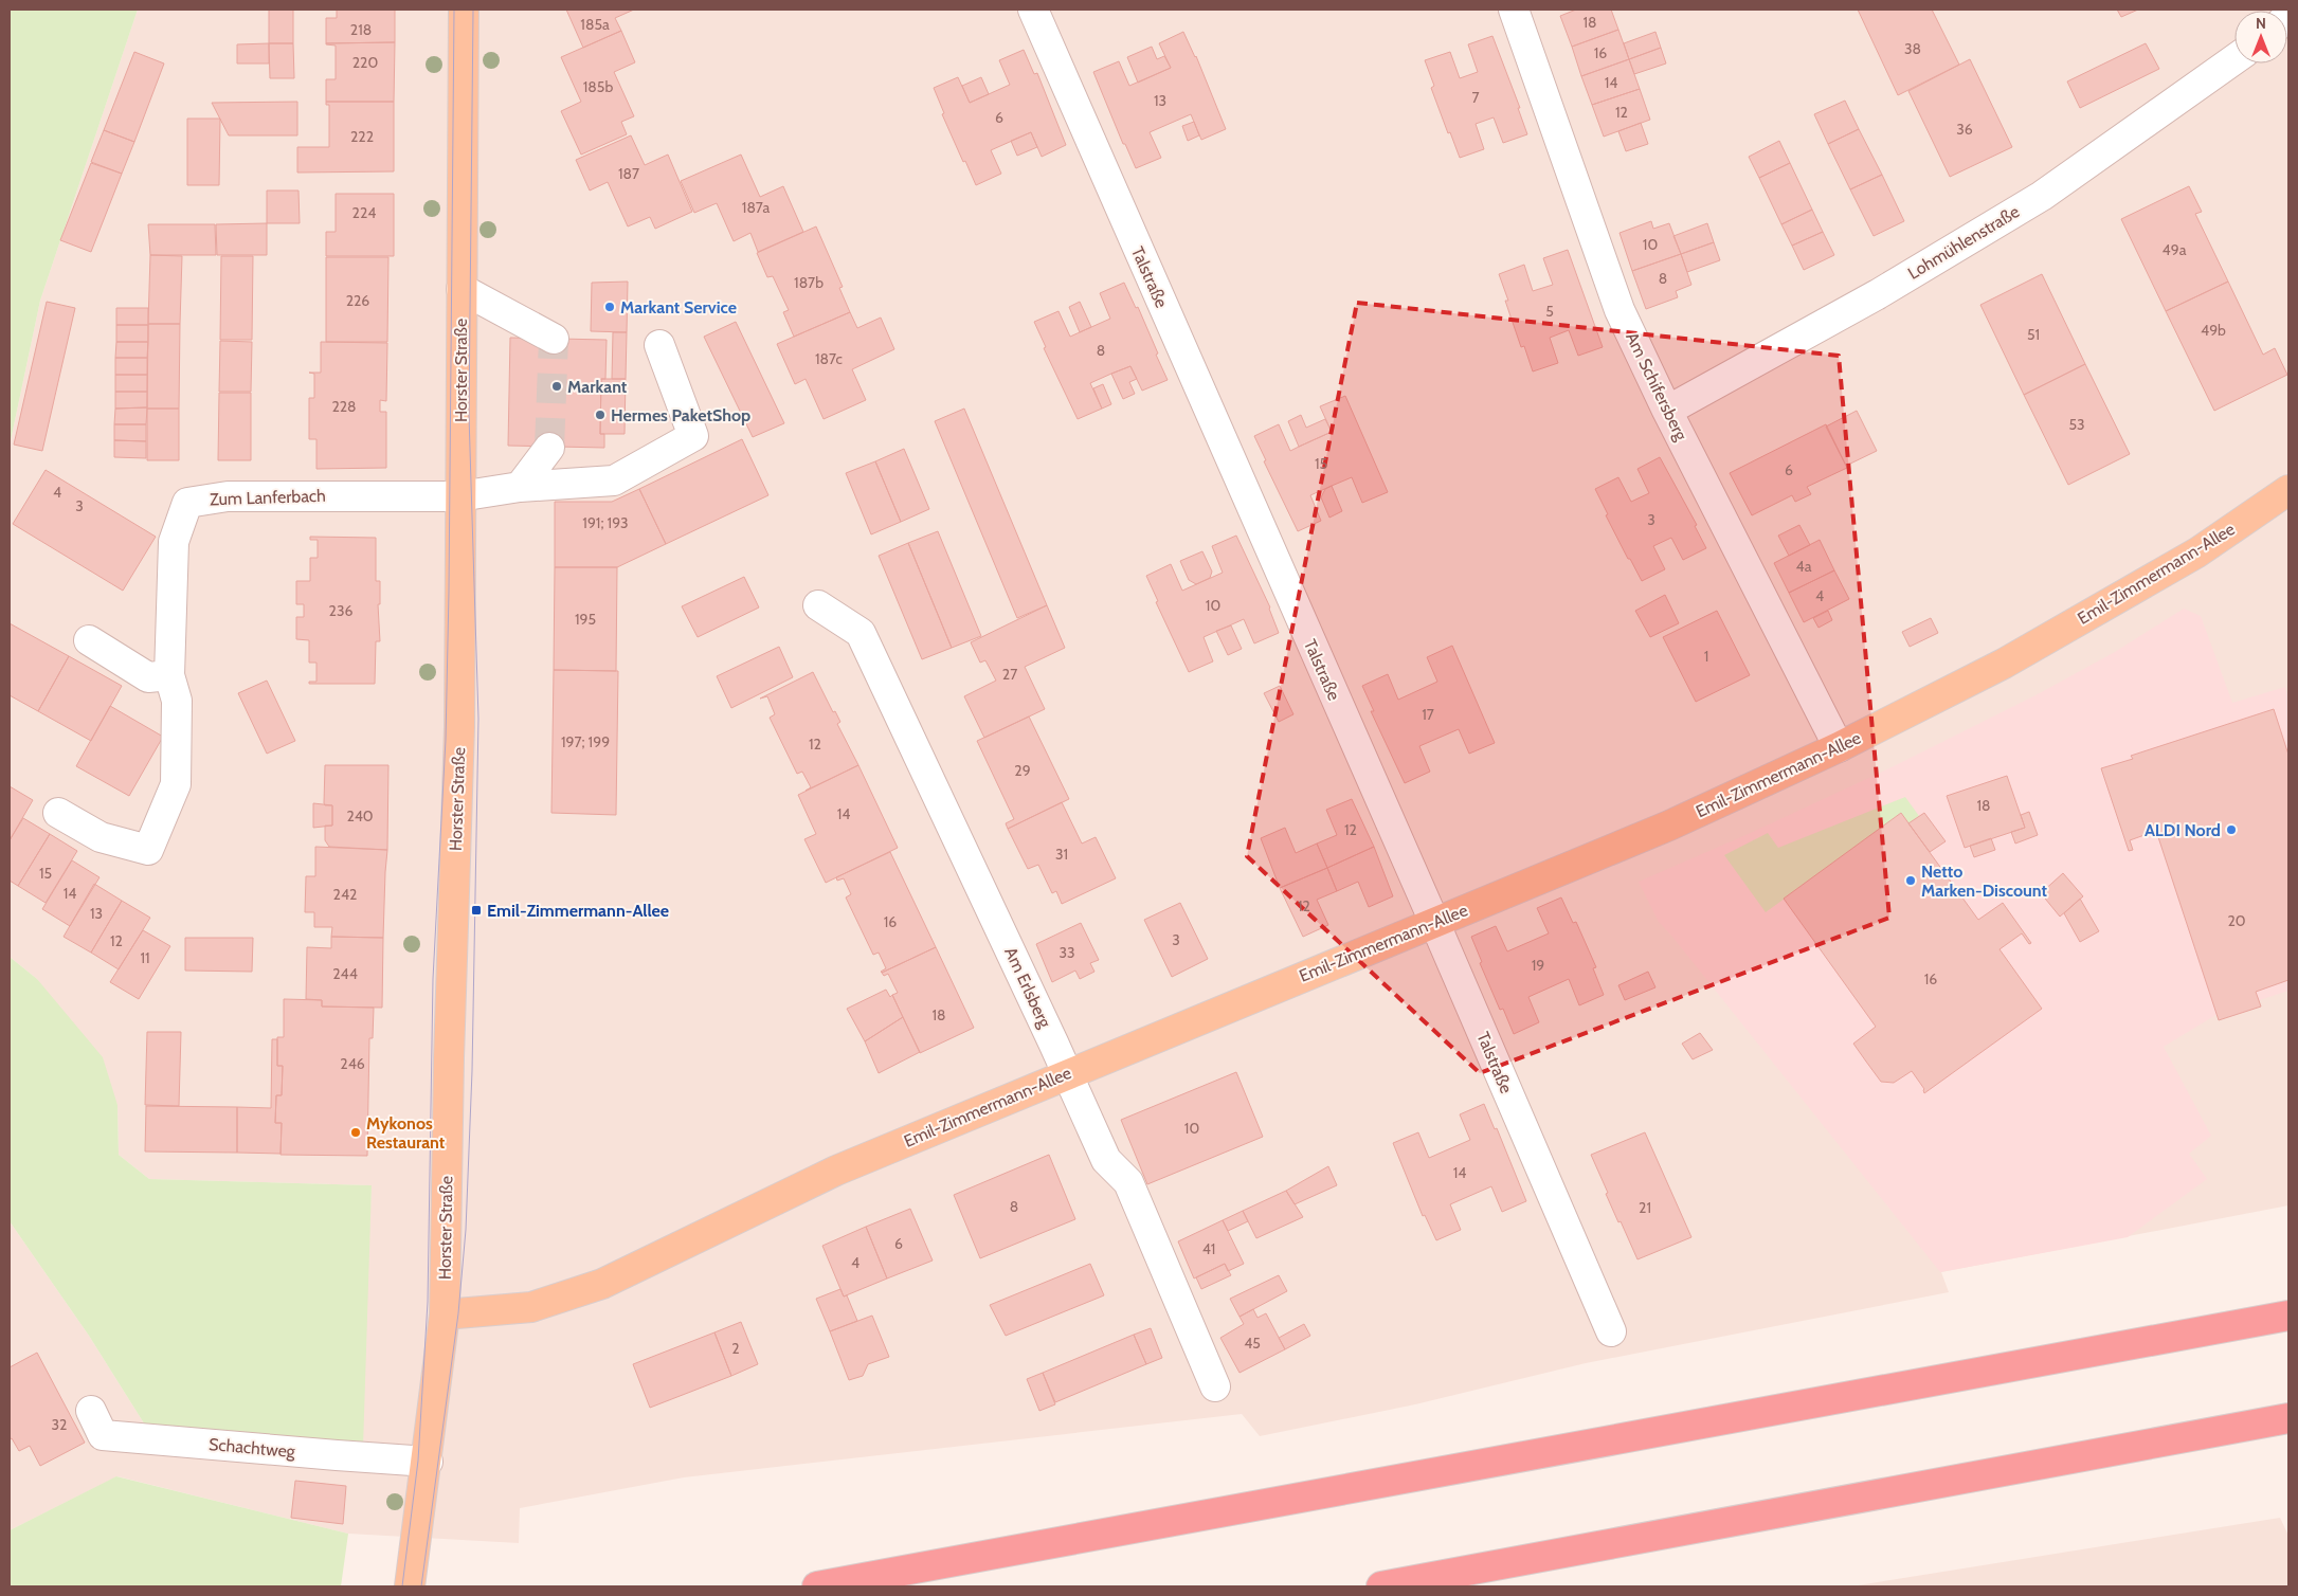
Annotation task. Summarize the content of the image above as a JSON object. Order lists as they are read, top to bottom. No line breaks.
{"streets":{"main road":["Horster Straße","Emil-Zimmermann-Allee"],"street":["Lohmühlenstraße","Talstraße","Am Schifersberg","Zum Lanferbach","Am Erlsberg","Schachtweg"]},"crossings":[["Lohmühlenstraße","Am Schifersberg"],["Talstraße","Emil-Zimmermann-Allee"],["Horster Straße","Zum Lanferbach"],["Horster Straße","Emil-Zimmermann-Allee"],["Horster Straße","Schachtweg"],["Am Schifersberg","Emil-Zimmermann-Allee"],["Emil-Zimmermann-Allee","Am Erlsberg"]],"places":{"other":["Markant Service","Markant","Hermes PaketShop","ALDI Nord","Netto Marken-Discount","Mykonos Restaurant"],"transit":["Emil-Zimmermann-Allee"]},"house_numbers":["18","185a","218","38","16","220","14","185b","7","13","12","6","36","222","187","187a","224","10","49a","8","187b","226","5","49b","51","8","187c","228","53","15","6","4","3","3","191; 193","4a","4","10","236","195","1","27","17","197; 199","12","29","18","14","240","12","31","15","14","242","12","13","20","16","3","12","33","11","19","244","16","18","246","10","14","8","21","6","41","4","45","2","32"],"north":"top"}
